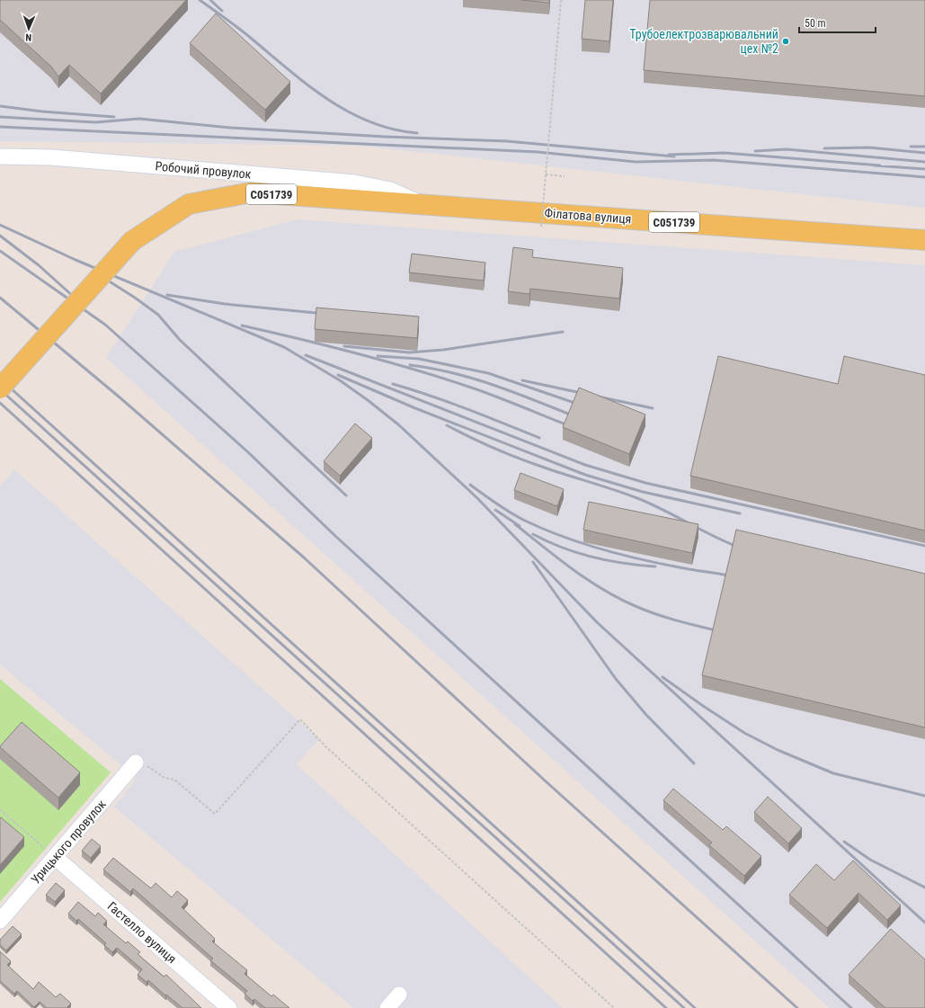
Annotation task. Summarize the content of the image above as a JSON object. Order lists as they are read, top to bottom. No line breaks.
{"streets":{"main road":["С051739","Філатова вулиця"],"street":["Робочий провулок","Урицького провулок","Гастелло вулиця"]},"crossings":[["Робочий провулок","С051739"],["Робочий провулок","Філатова вулиця"],["С051739","Філатова вулиця"],["Урицького провулок","Гастелло вулиця"]],"places":["Трубоелектрозварювальний цех №2"],"scale_bar":"50 m","north":"bottom"}
